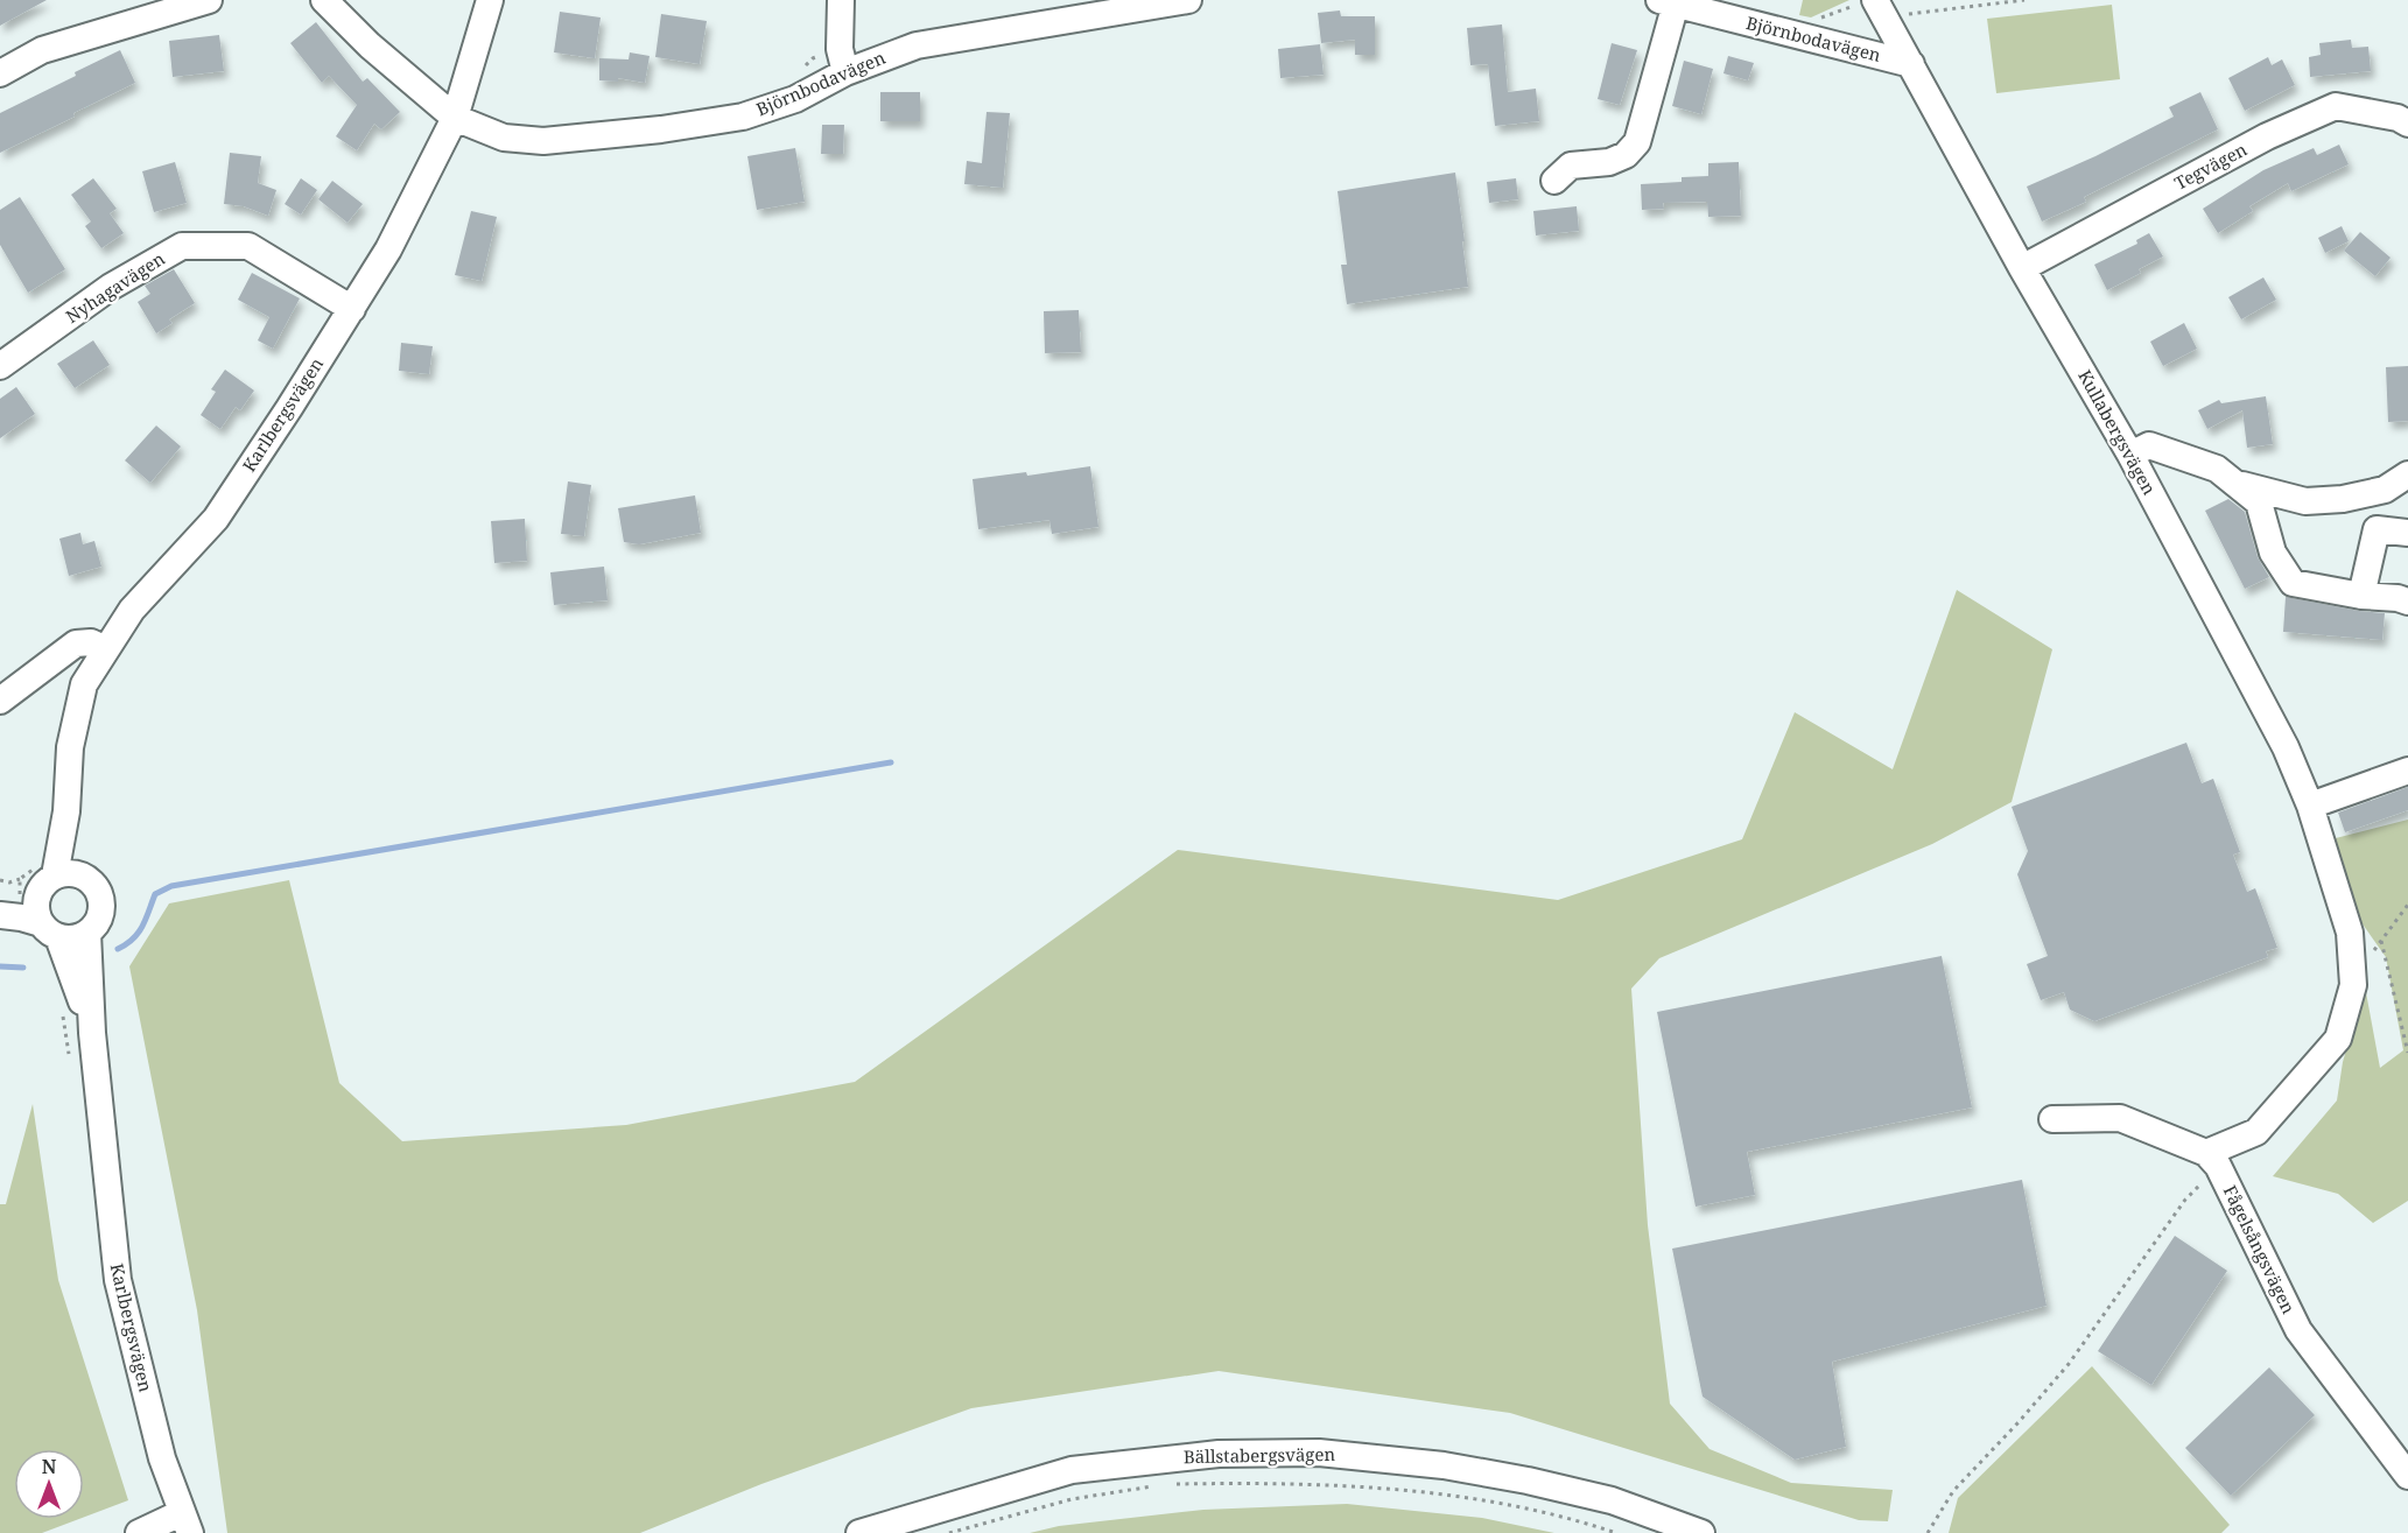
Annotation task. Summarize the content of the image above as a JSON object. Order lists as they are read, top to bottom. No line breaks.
{"streets":{"street":["Björnbodavägen","Tegvägen","Nyhagavägen","Karlbergsvägen","Kullabergsvägen","Fågelsångsvägen","Bällstabergsvägen"]},"crossings":[["Björnbodavägen","Karlbergsvägen"],["Björnbodavägen","Kullabergsvägen"],["Tegvägen","Kullabergsvägen"],["Nyhagavägen","Karlbergsvägen"],["Kullabergsvägen","Fågelsångsvägen"]],"north":"top"}
